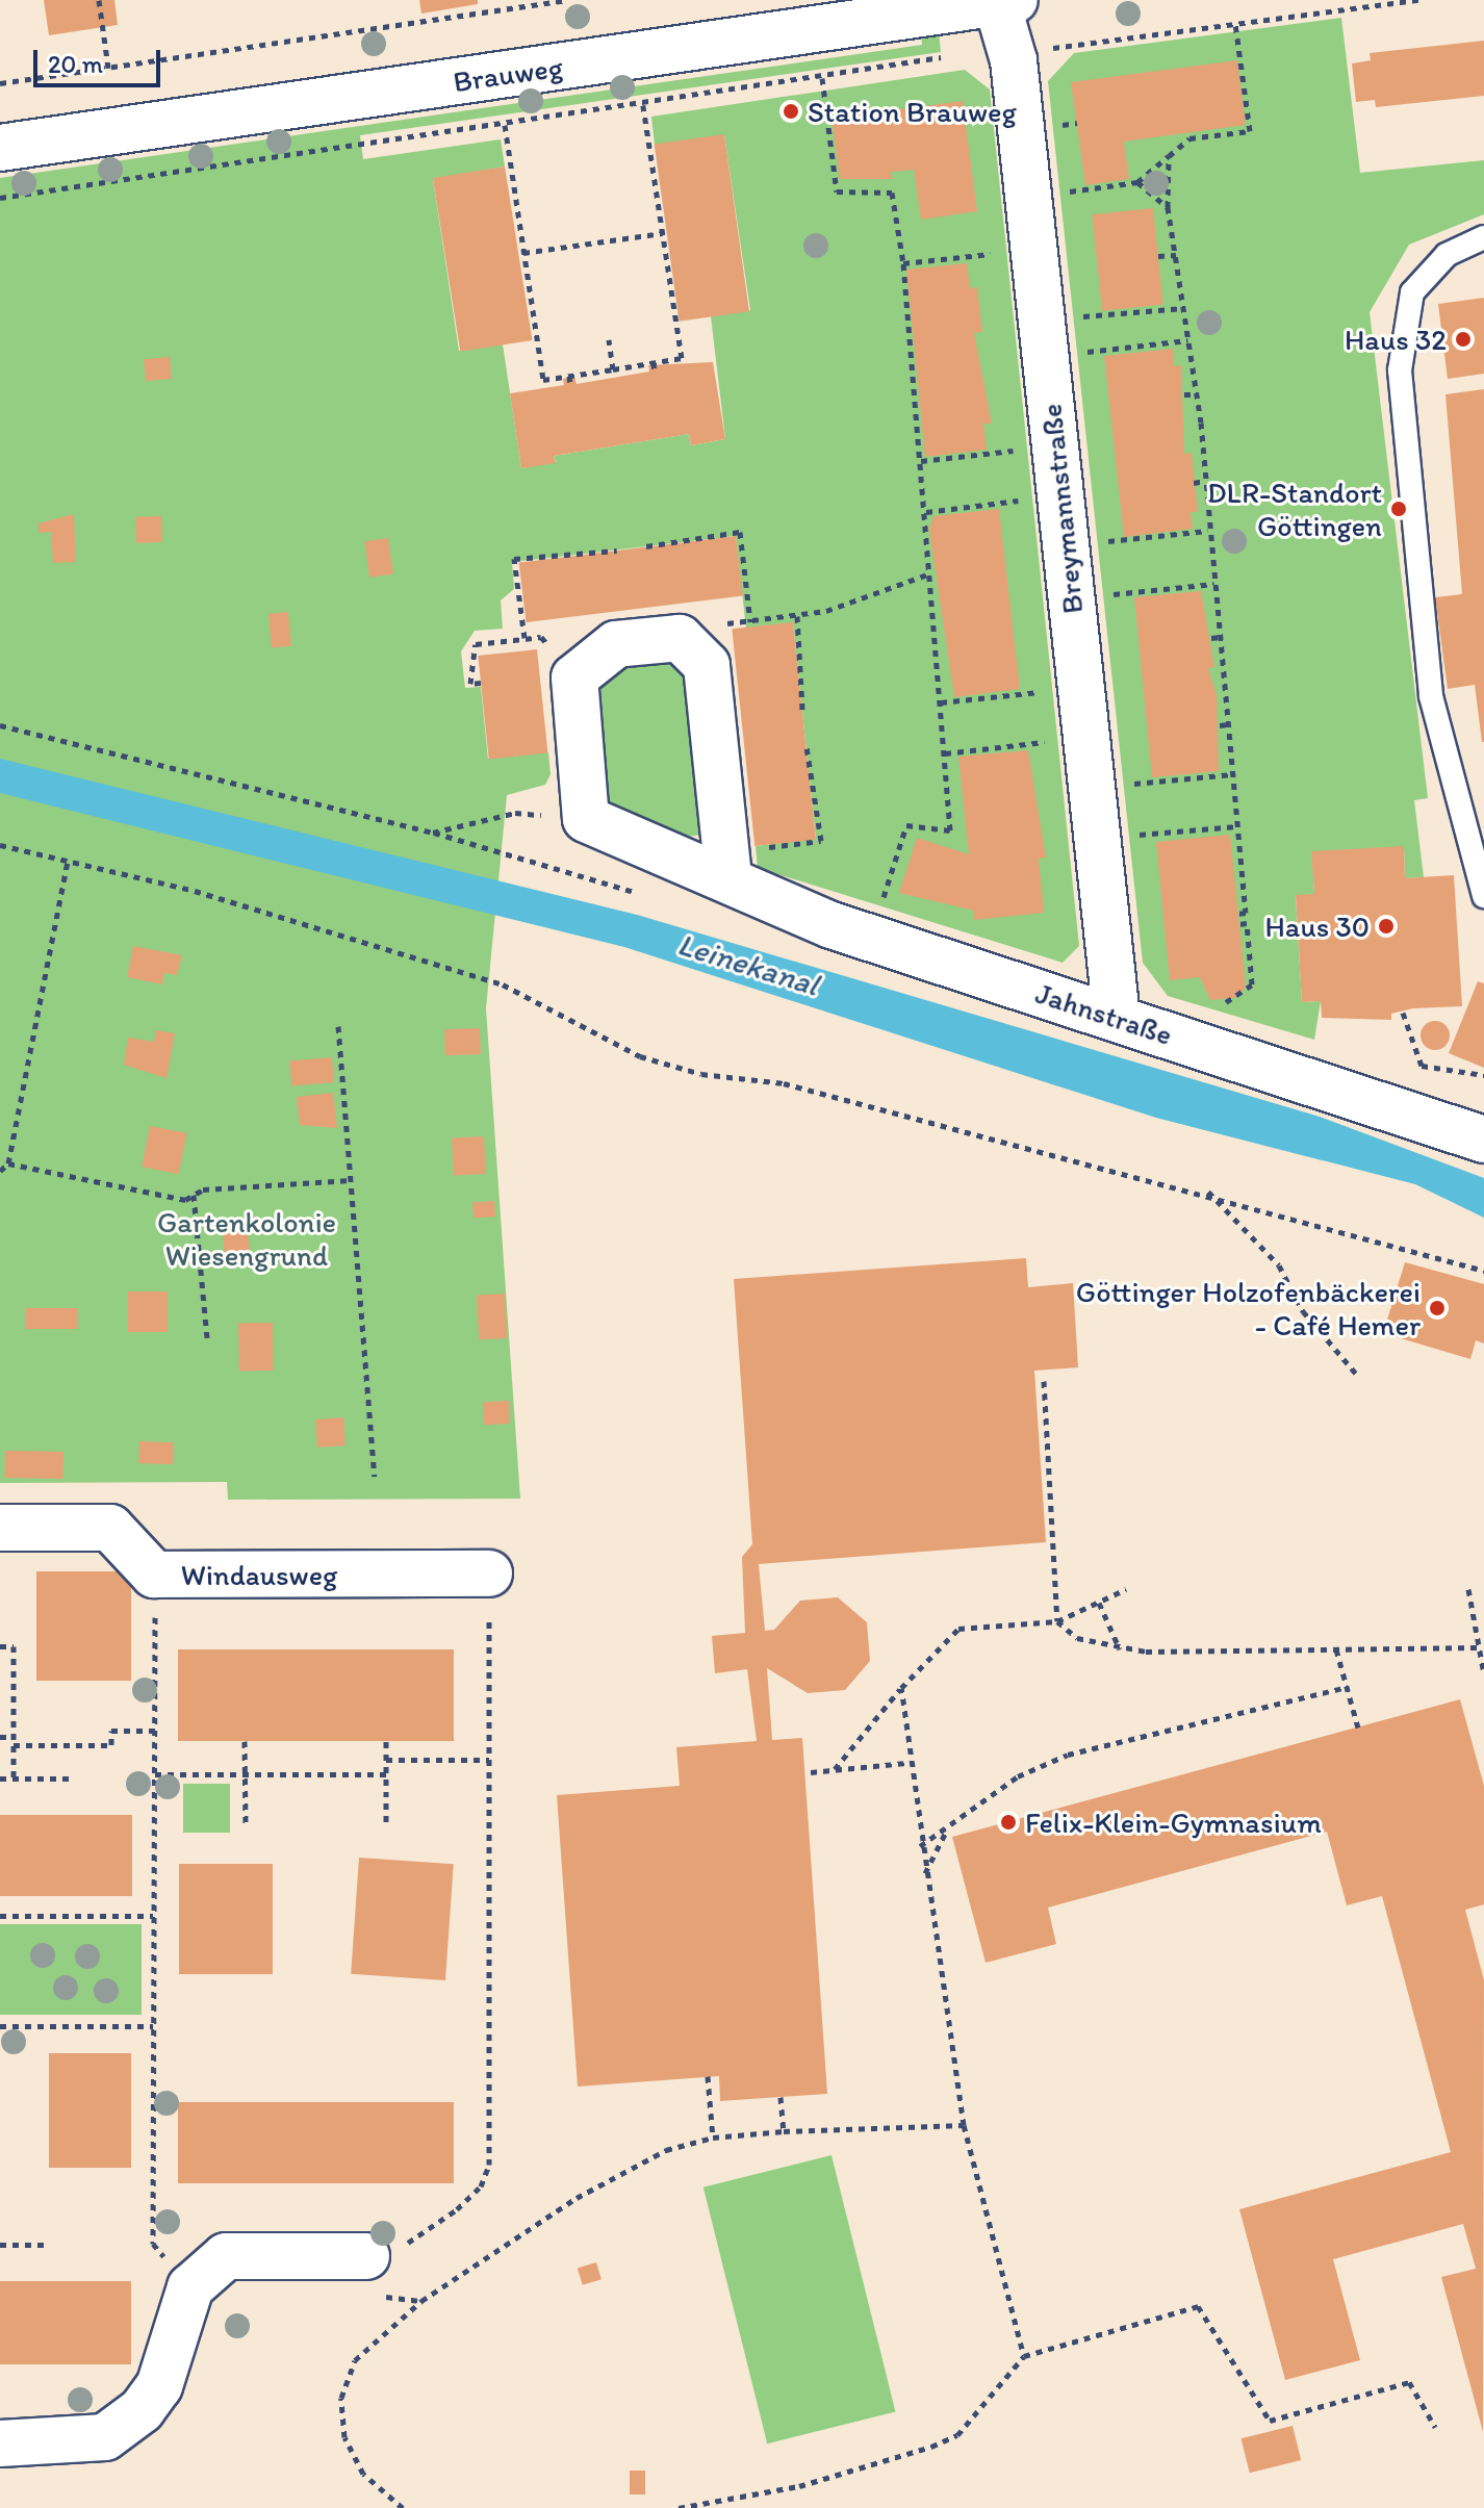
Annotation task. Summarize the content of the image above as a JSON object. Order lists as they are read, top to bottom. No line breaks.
{"streets":{"street":["Brauweg","Breymannstraße","Jahnstraße","Windausweg"]},"crossings":[["Brauweg","Breymannstraße"],["Breymannstraße","Jahnstraße"]],"water":["Leinekanal"],"parks":["Gartenkolonie Wiesengrund"],"places":["Station Brauweg","Haus 32","DLR-Standort Göttingen","Haus 30","Göttinger Holzofenbäckerei - Café Hemer","Felix-Klein-Gymnasium"],"scale_bar":"20 m"}
